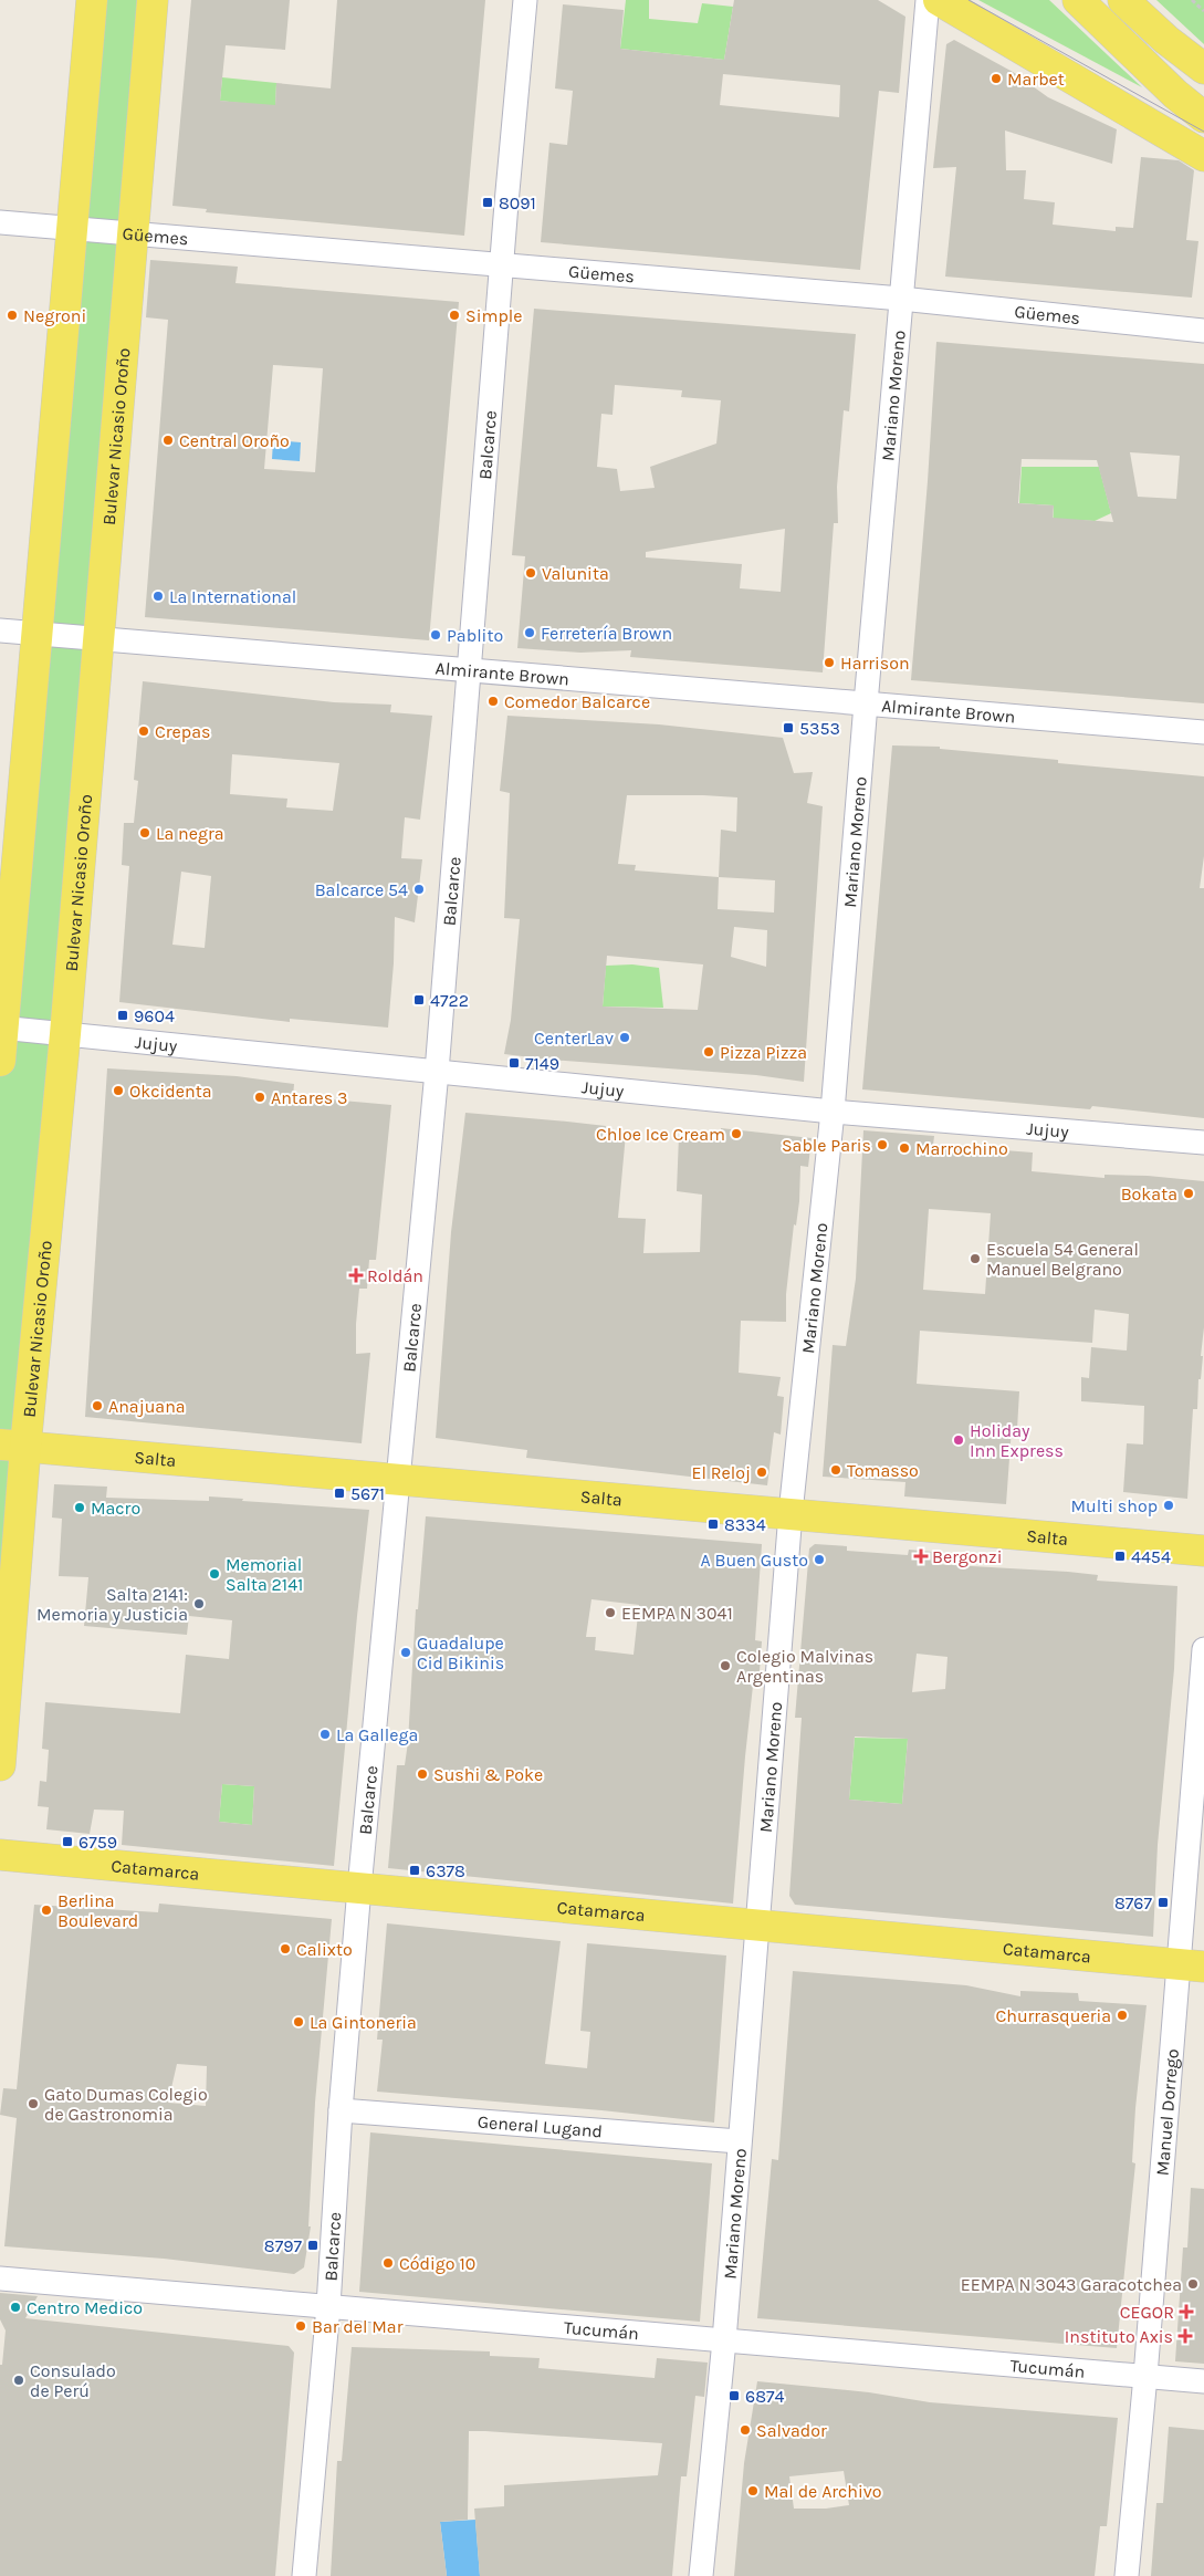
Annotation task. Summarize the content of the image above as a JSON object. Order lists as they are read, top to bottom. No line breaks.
{"streets":{"main road":["Bulevar Nicasio Oroño","Salta","Catamarca"],"street":["Güemes","Mariano Moreno","Balcarce","Almirante Brown","Jujuy","Manuel Dorrego","General Lugand","Tucumán"]},"crossings":[["Güemes","Mariano Moreno"],["Güemes","Bulevar Nicasio Oroño"],["Güemes","Balcarce"],["Mariano Moreno","Almirante Brown"],["Mariano Moreno","Jujuy"],["Mariano Moreno","Salta"],["Mariano Moreno","Catamarca"],["Mariano Moreno","General Lugand"],["Mariano Moreno","Tucumán"],["Bulevar Nicasio Oroño","Almirante Brown"],["Bulevar Nicasio Oroño","Jujuy"],["Bulevar Nicasio Oroño","Salta"],["Balcarce","Almirante Brown"],["Balcarce","Jujuy"],["Balcarce","Salta"],["Balcarce","Catamarca"],["Balcarce","General Lugand"],["Balcarce","Tucumán"],["Catamarca","Manuel Dorrego"],["Manuel Dorrego","Tucumán"]],"places":{"other":["Marbet","Negroni","Simple","Central Oroño","Valunita","La International","Ferretería Brown","Pablito","Harrison","Comedor Balcarce","Crepas","La negra","Balcarce 54","CenterLav","Pizza Pizza","Okcidenta","Antares 3","Chloe Ice Cream","Sable Paris","Marrochino","Bokata","Escuela 54 General Manuel Belgrano","Anajuana","Holiday Inn Express","Tomasso","El Reloj","Multi shop","Macro","A Buen Gusto","Memorial Salta 2141","Salta 2141: Memoria y Justicia","EEMPA N 3041","Guadalupe Cid Bikinis","Colegio Malvinas Argentinas","La Gallega","Sushi & Poke","Berlina Boulevard","Calixto","Churrasqueria","La Gintoneria","Gato Dumas Colegio de Gastronomia","Código 10","EEMPA N 3043 Garacotchea","Centro Medico","Bar del Mar","Consulado de Perú","Salvador","Mal de Archivo"],"transit":["8091","5353","4722","9604","7149","5671","8334","4454","6759","6378","8767","8797","6874"],"health":["Roldán","Bergonzi","CEGOR","Instituto Axis"]}}
